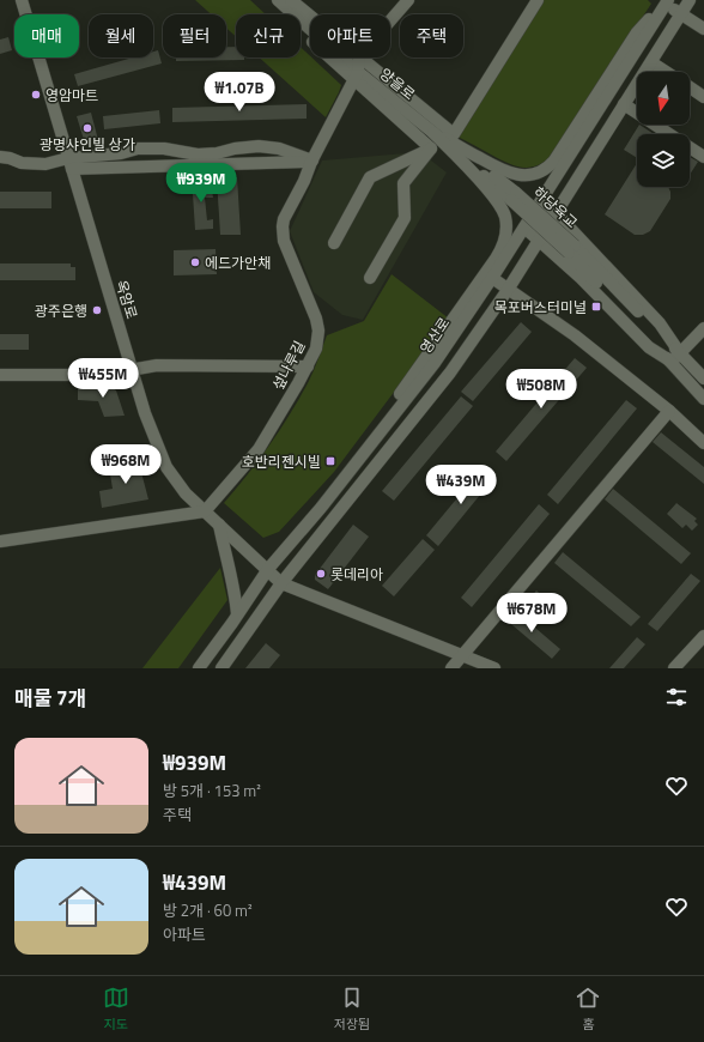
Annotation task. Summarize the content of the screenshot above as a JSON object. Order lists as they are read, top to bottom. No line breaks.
{"streets":{"street":["양을로","하당육교","옥암로","영산로","섶나루길"]},"crossings":[["양을로","하당육교"],["양을로","섶나루길"],["옥암로","영산로"],["옥암로","섶나루길"]],"places":{"other":["영암마트","광명샤인빌 상가","에드가안채","광주은행","롯데리아"],"transit":["목포버스터미널","호반리젠시빌"]},"north":"bottom","page":{"chip":["매매","월세","필터","신규","아파트","주택"],"price":["₩1.07B","₩939M","₩455M","₩508M","₩968M","₩439M","₩678M"],"heading":"매물 7개","list":[{"name":"₩939M","note":"방 5개 · 153 m² · 주택"},{"name":"₩439M","note":"방 2개 · 60 m² · 아파트"}],"tabs":["지도","저장됨","홈"]}}
